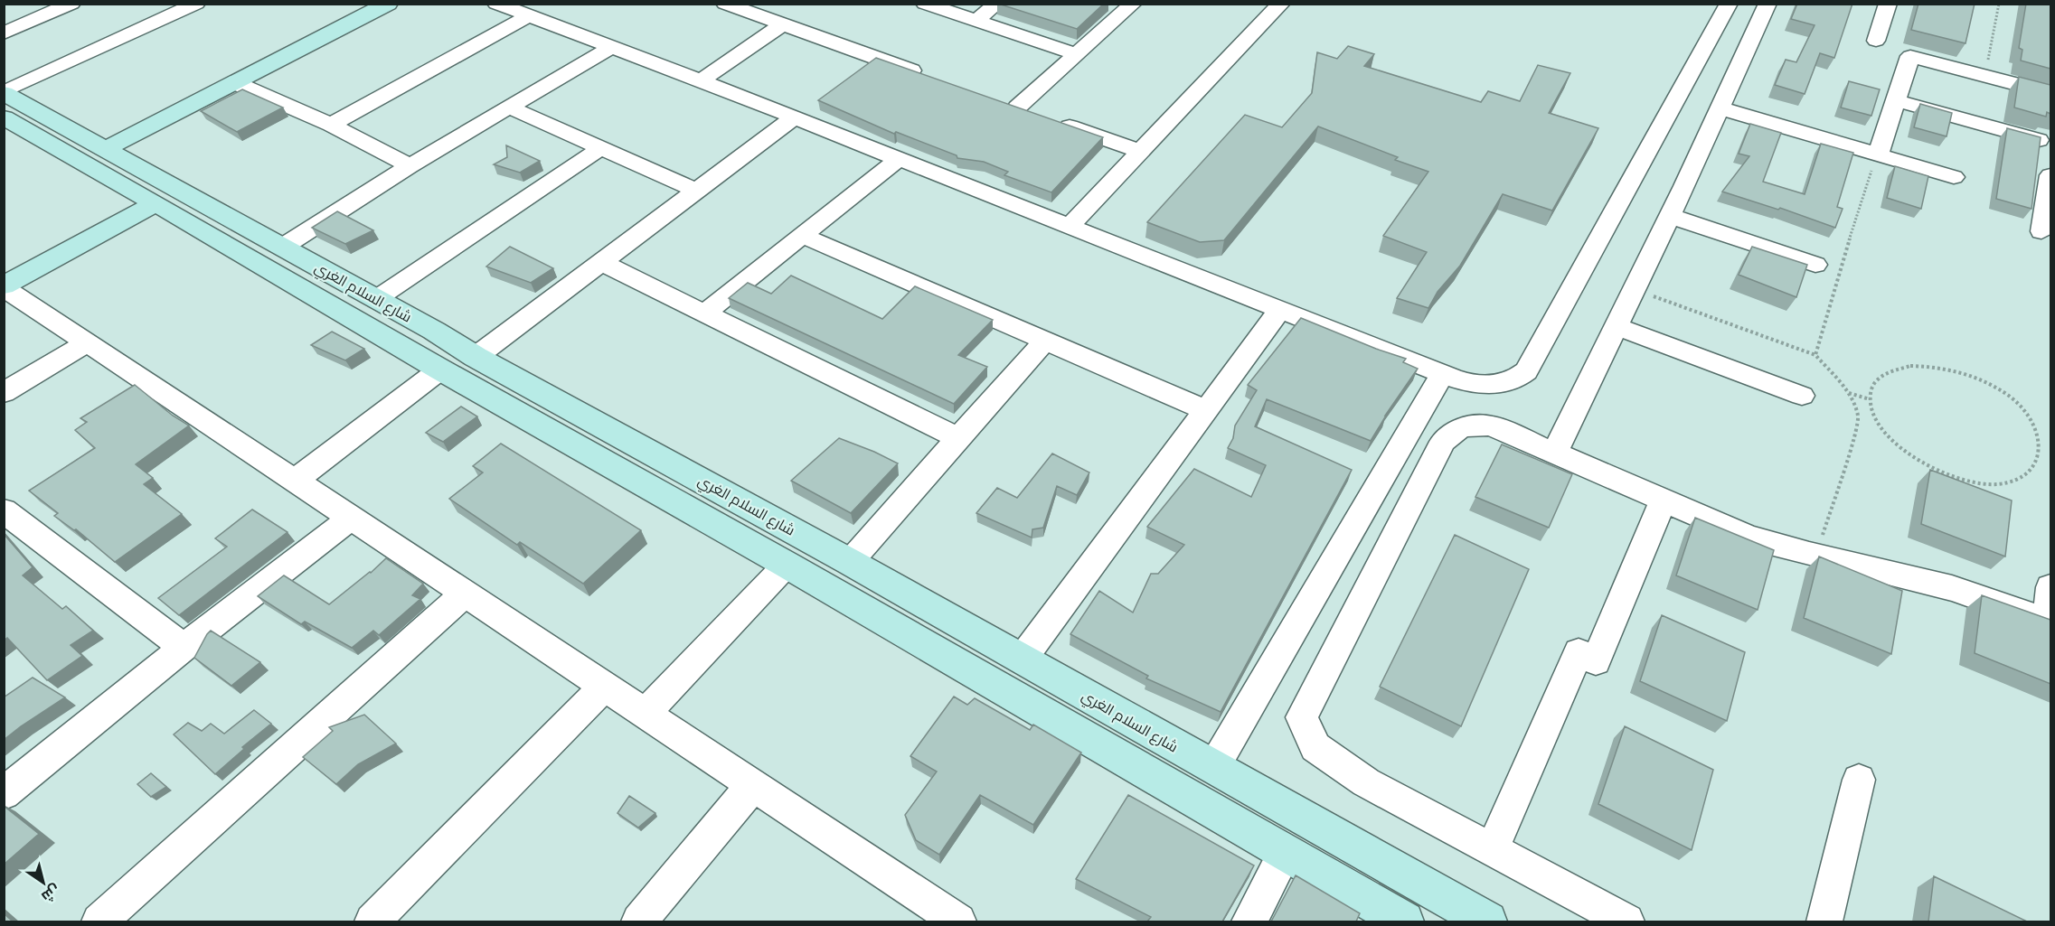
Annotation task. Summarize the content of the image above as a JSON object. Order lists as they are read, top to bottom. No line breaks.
{"streets":{"main road":["شارع السلام الغري"]},"north":"bottom right"}
